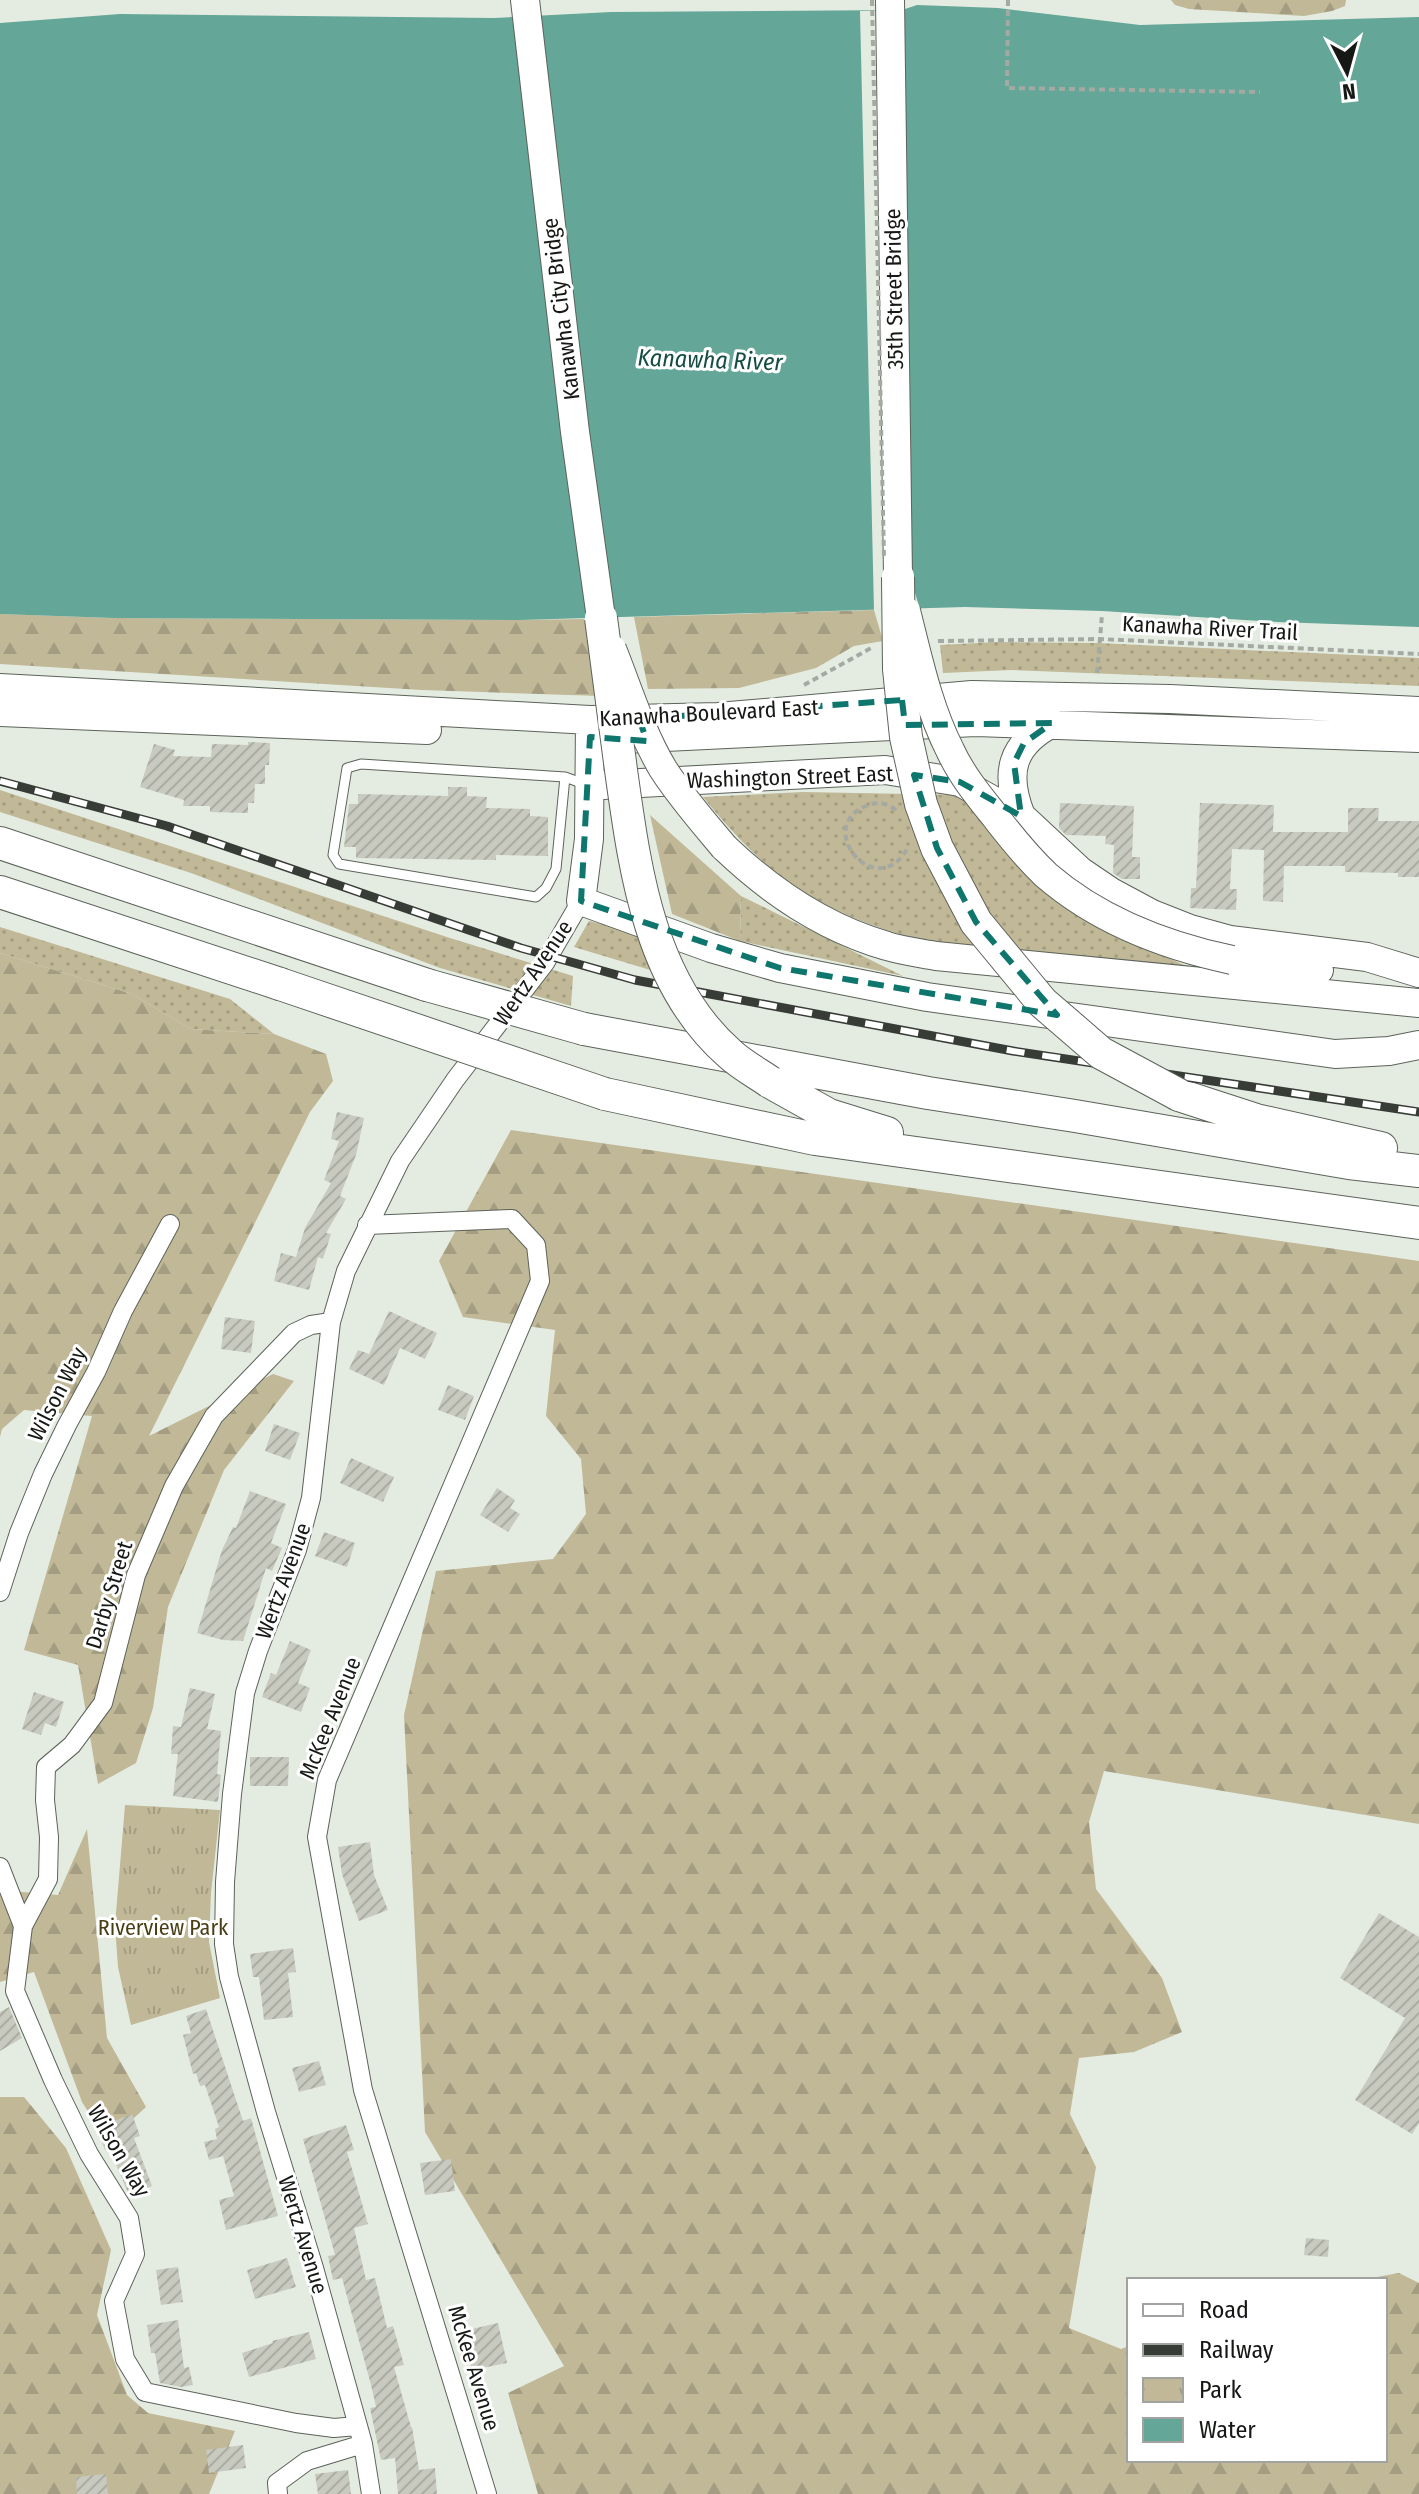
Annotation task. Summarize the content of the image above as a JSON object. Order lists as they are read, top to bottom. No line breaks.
{"streets":{"main road":["35th Street Bridge","Kanawha City Bridge","Kanawha Boulevard East","Washington Street East","Wertz Avenue"],"street":["Wilson Way","Darby Street","McKee Avenue"],"path":["Kanawha River Trail"]},"crossings":[["Kanawha Boulevard East","Wertz Avenue"],["Washington Street East","Wertz Avenue"],["Wertz Avenue","Wilson Way"],["Wertz Avenue","Darby Street"],["Wertz Avenue","McKee Avenue"],["Wilson Way","Darby Street"]],"water":["Kanawha River"],"parks":["Riverview Park"],"legend":["Road","Railway","Park","Water"],"north":"bottom"}
